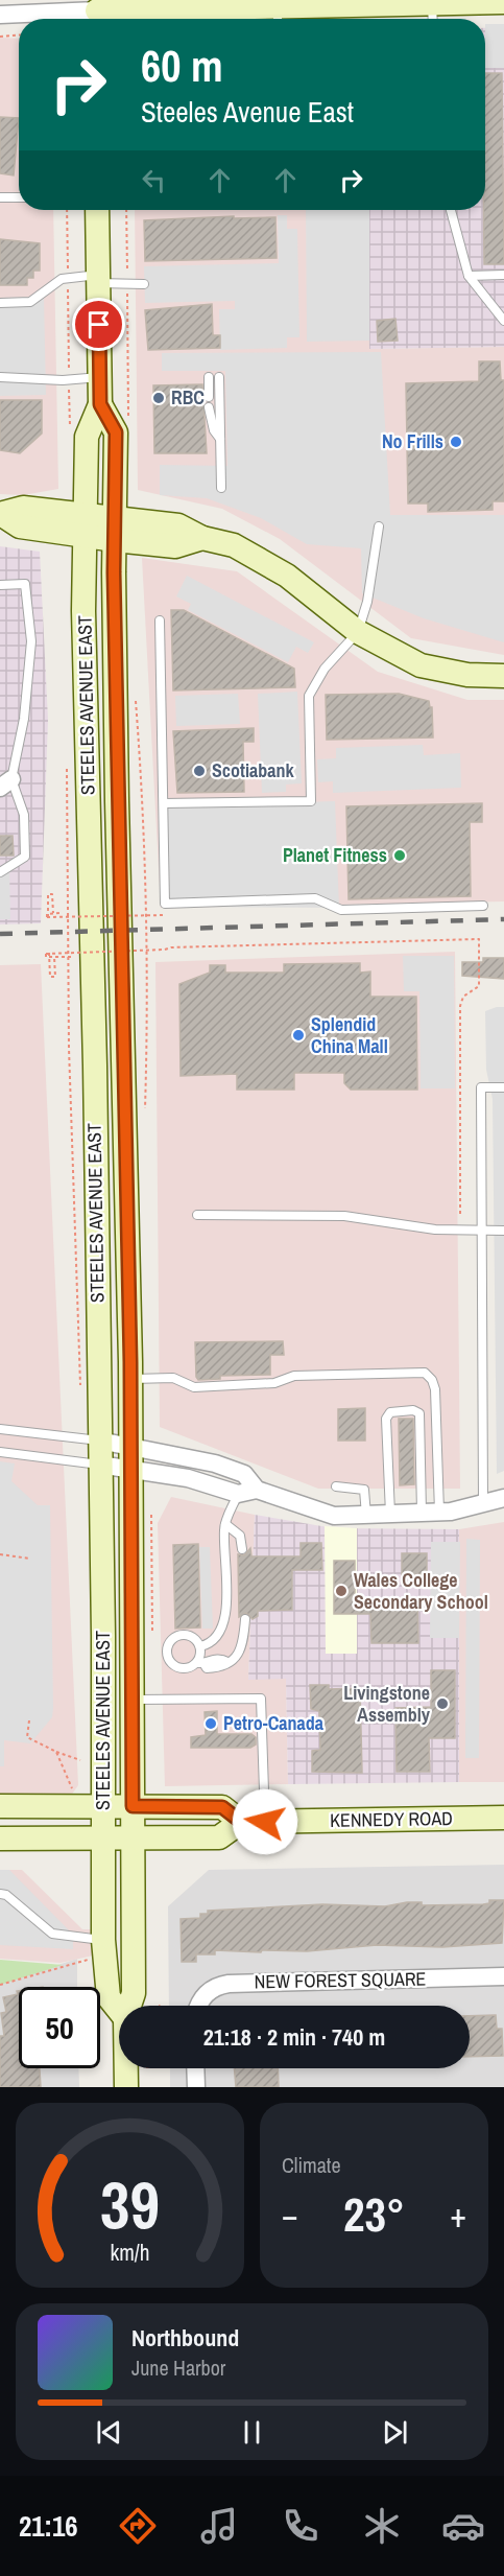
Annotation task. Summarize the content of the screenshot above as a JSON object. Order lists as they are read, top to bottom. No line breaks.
{"streets":{"main road":["STEELES AVENUE EAST","KENNEDY ROAD"],"street":["NEW FOREST SQUARE"]},"crossings":[["STEELES AVENUE EAST","KENNEDY ROAD"]],"places":["RBC","No Frills","Scotiabank","Planet Fitness","Splendid China Mall","Wales College Secondary School","Livingstone Assembly","Petro-Canada"],"page":{"turn":["60 m","Steeles Avenue East"],"limit":"50","trip":"21:18 · 2 min · 740 m","tile":"Climate","heat":["−","23°","+"],"song":["Northbound","June Harbor"],"tabs":"21:16","gauge":["39","km/h"]}}
